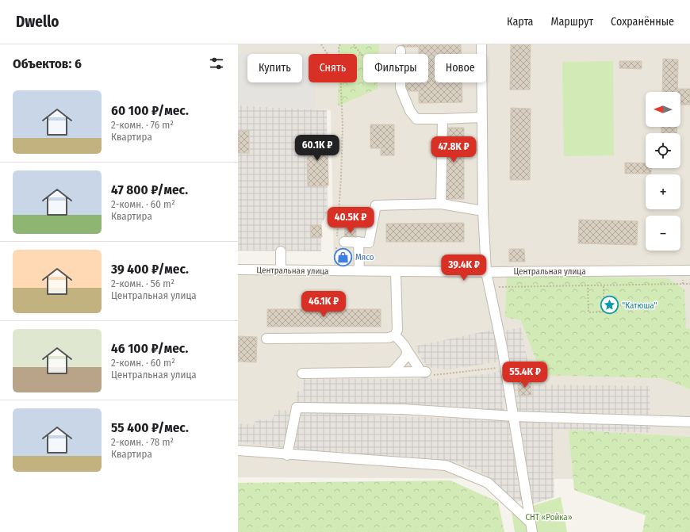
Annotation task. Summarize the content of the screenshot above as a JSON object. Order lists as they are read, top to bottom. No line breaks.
{"streets":{"street":["Центральная улица"]},"parks":["СНТ «Ройка»"],"places":{"shop":["Мясо"],"place":["\"Катюша\""]},"north":"left","page":{"header":"Dwello","nav":["Карта","Маршрут","Сохранённые"],"heading":"Объектов: 6","chip":["Купить","Снять","Фильтры","Новое"],"list":[{"name":"60 100 ₽/мес.","note":"2-комн. · 76 m² · Квартира"},{"name":"47 800 ₽/мес.","note":"2-комн. · 60 m² · Квартира"},{"name":"39 400 ₽/мес.","note":"2-комн. · 56 m² · Центральная улица"},{"name":"46 100 ₽/мес.","note":"2-комн. · 60 m² · Центральная улица"},{"name":"55 400 ₽/мес.","note":"2-комн. · 78 m² · Квартира"}],"map_buttons":["+","−"],"price":["60.1K ₽","47.8K ₽","40.5K ₽","39.4K ₽","46.1K ₽","55.4K ₽"]}}
